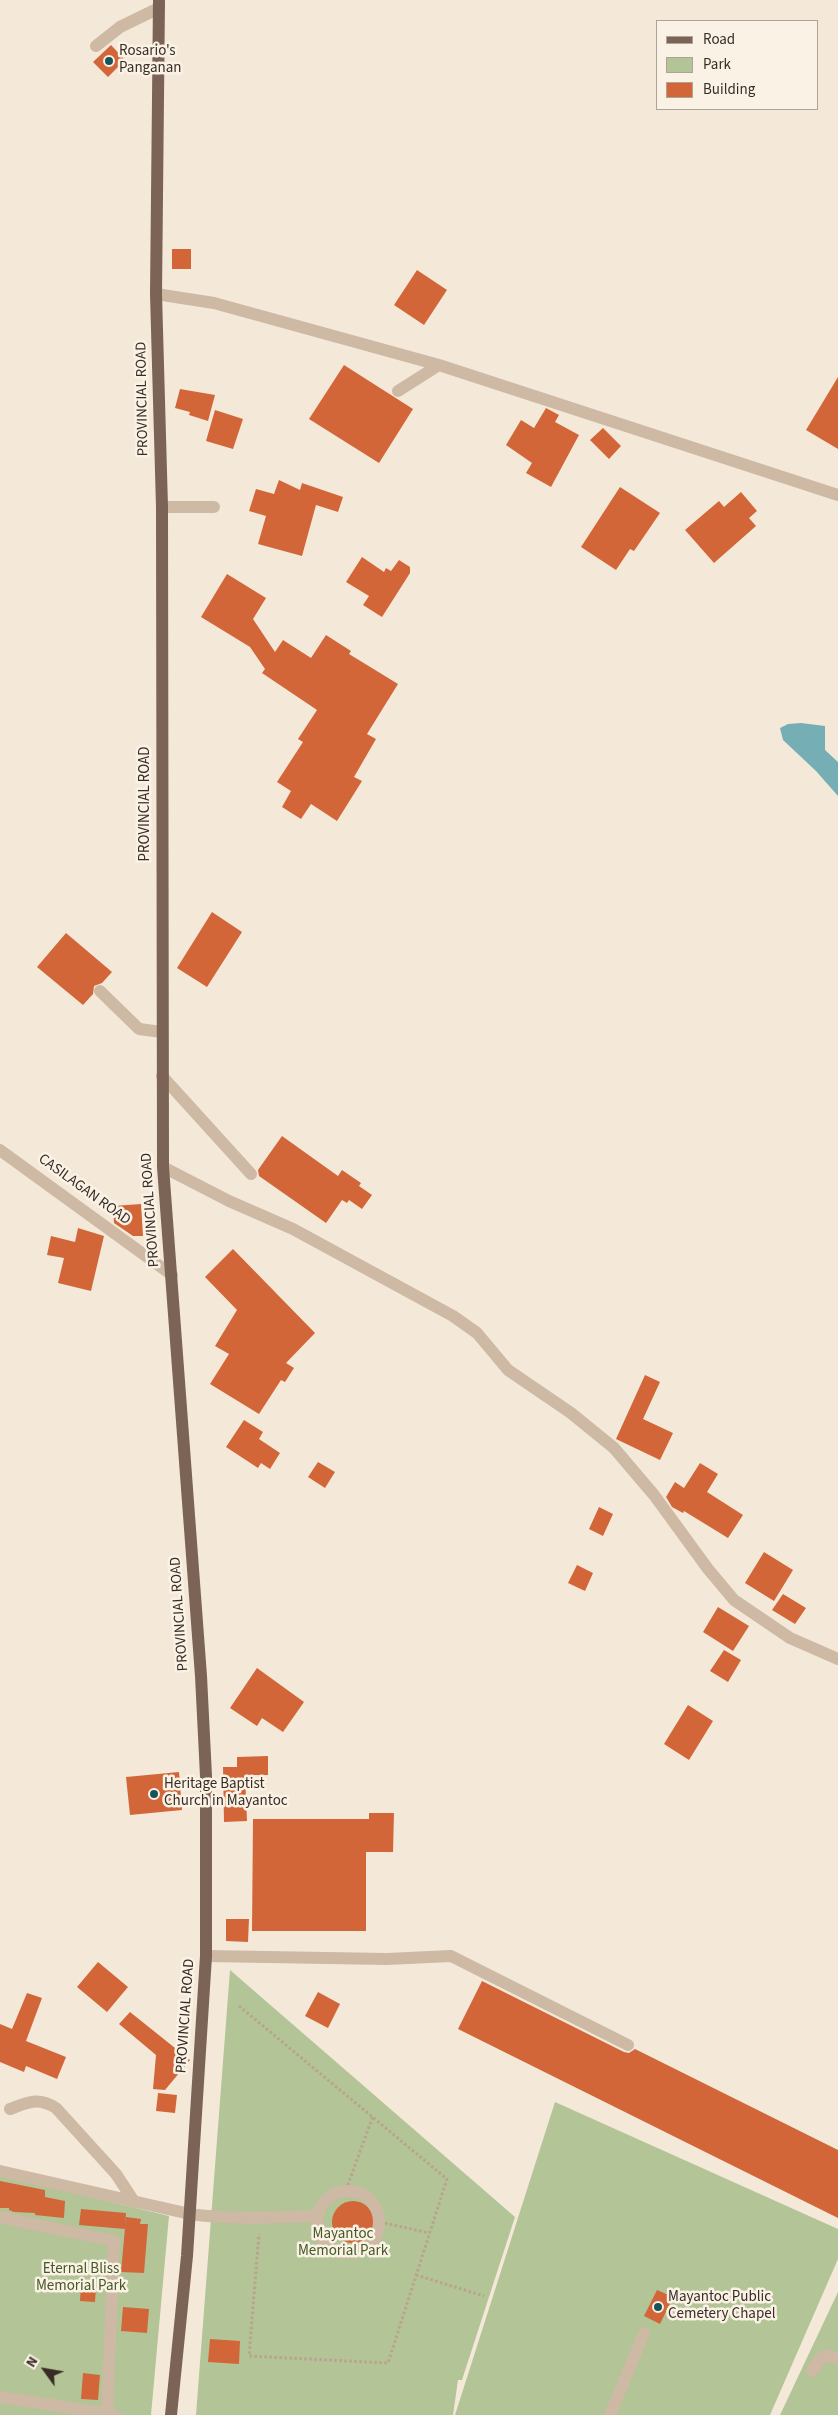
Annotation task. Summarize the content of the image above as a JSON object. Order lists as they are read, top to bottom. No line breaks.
{"streets":{"main road":["PROVINCIAL ROAD"],"street":["CASILAGAN ROAD"]},"crossings":[["PROVINCIAL ROAD","CASILAGAN ROAD"]],"parks":["Mayantoc Memorial Park","Eternal Bliss Memorial Park"],"places":["Rosario's Panganan","Heritage Baptist Church in Mayantoc","Mayantoc Public Cemetery Chapel"],"legend":["Road","Park","Building"],"north":"top left"}
